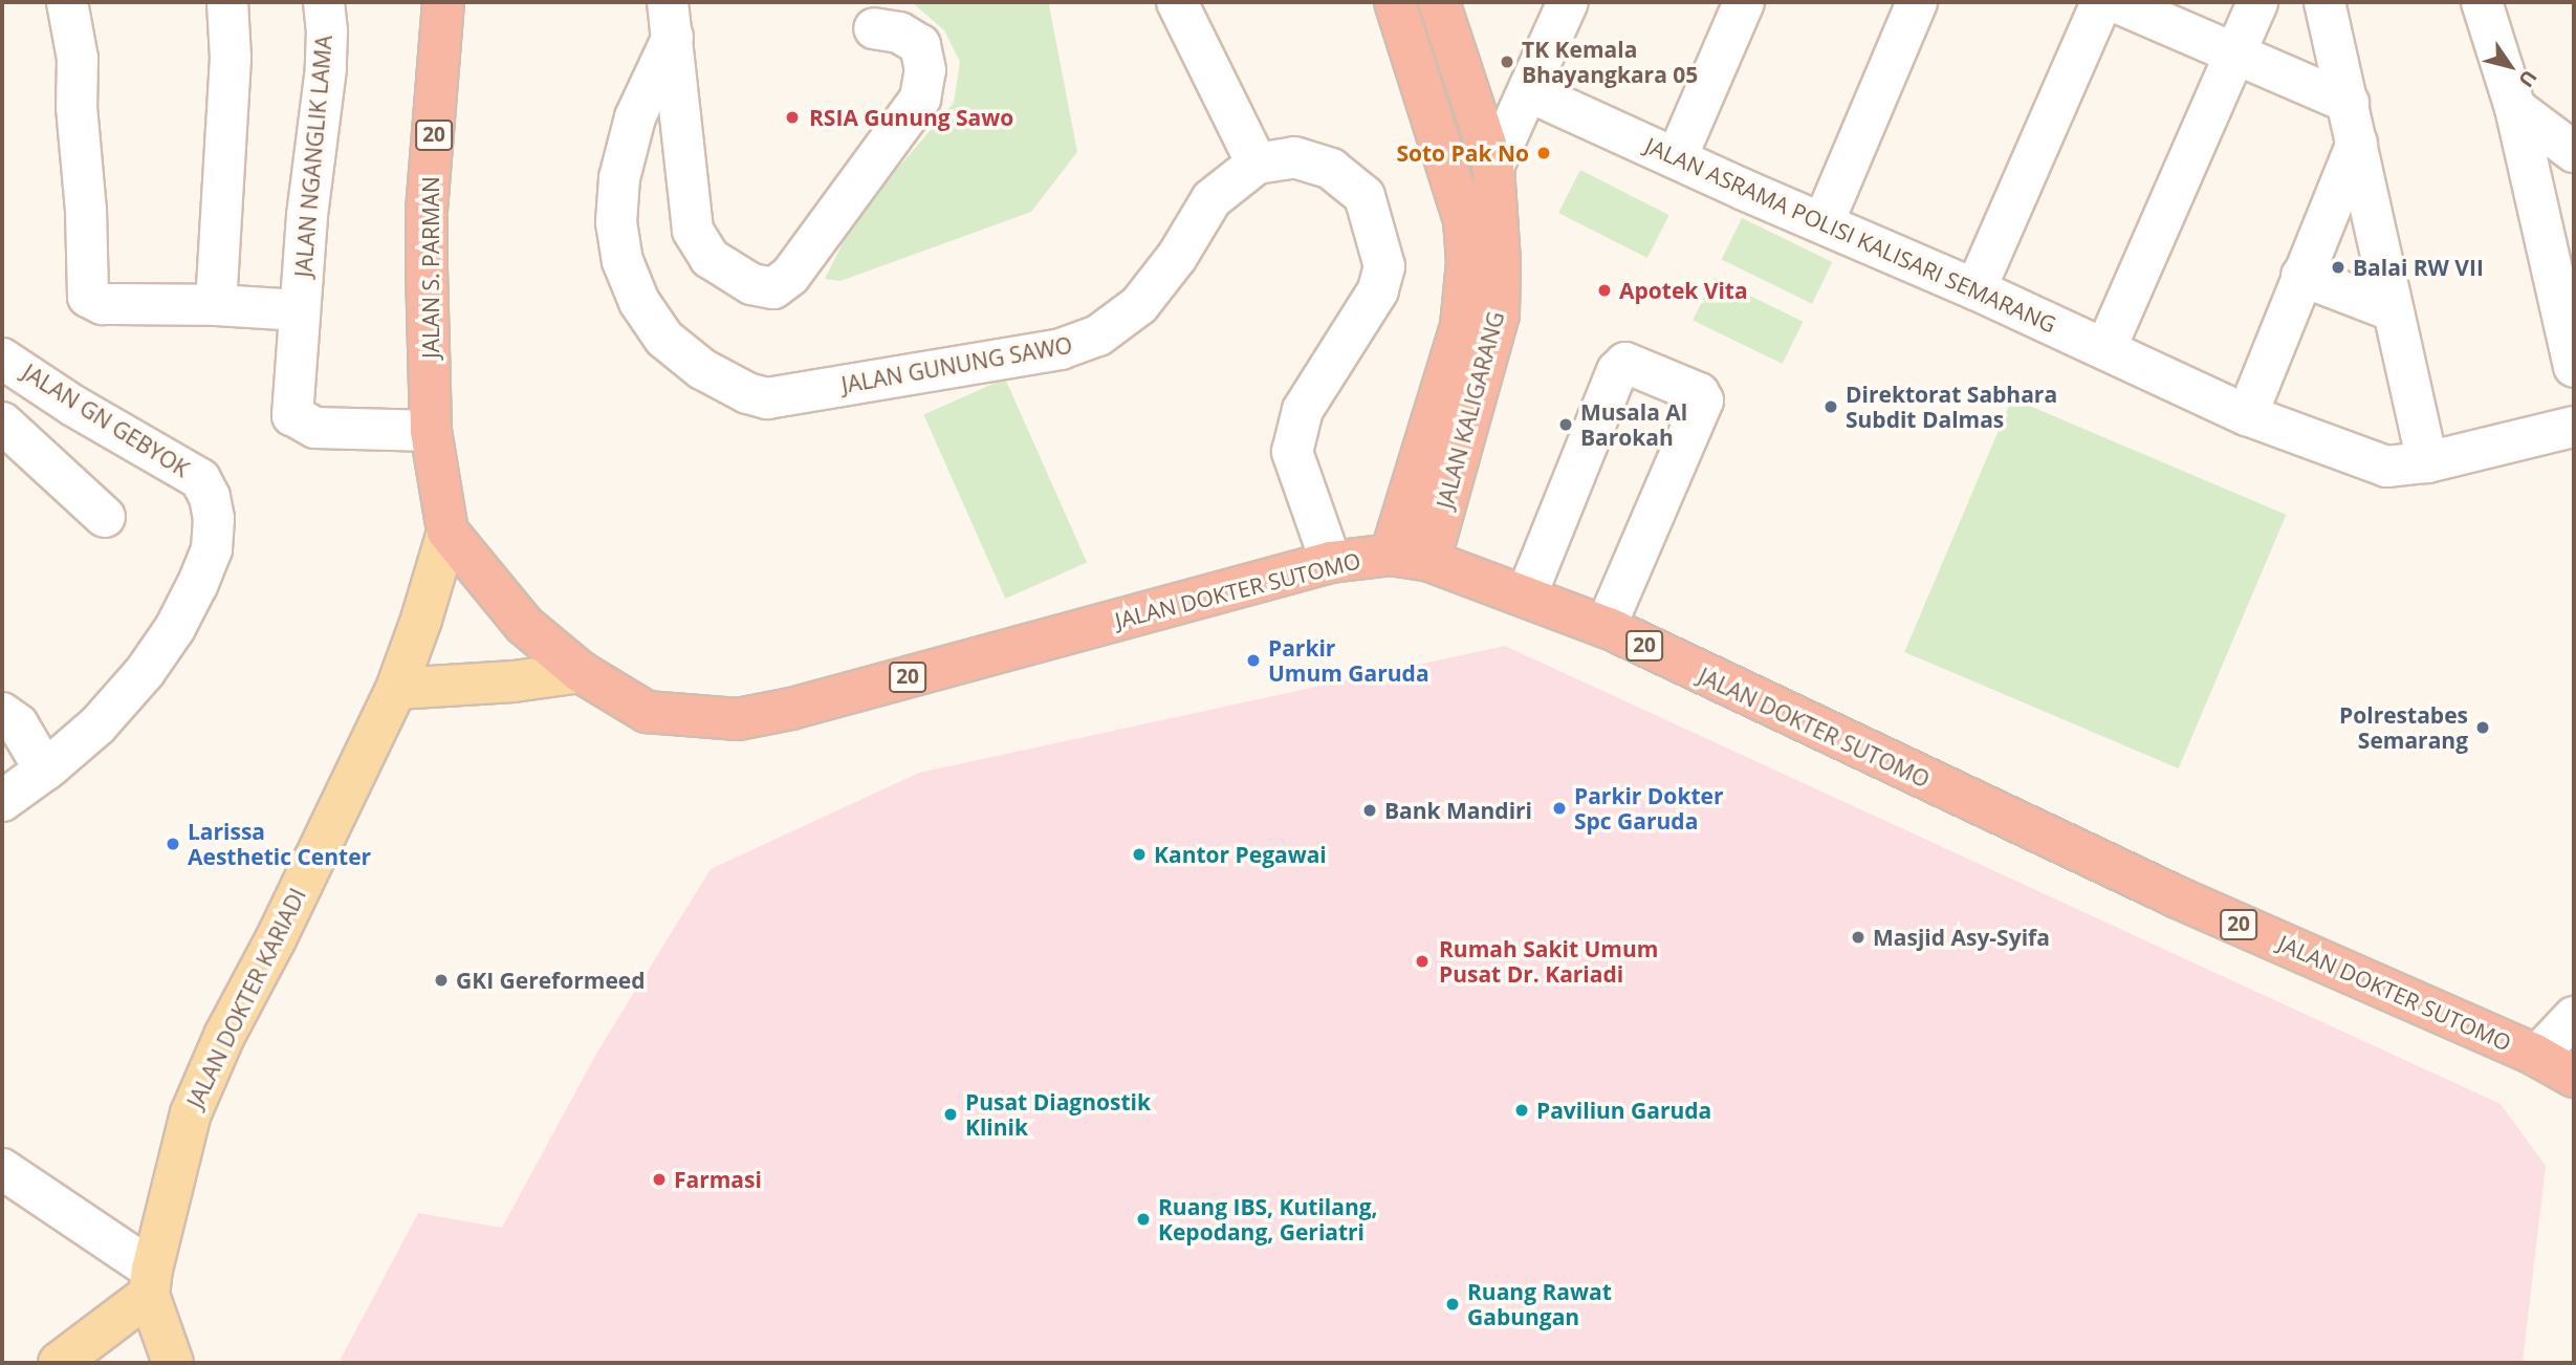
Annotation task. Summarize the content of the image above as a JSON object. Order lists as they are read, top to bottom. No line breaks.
{"streets":{"highway":["20","JALAN S. PARMAN","JALAN KALIGARANG","JALAN DOKTER SUTOMO"],"main road":["JALAN DOKTER KARIADI"],"street":["JALAN NGANGLIK LAMA","JALAN ASRAMA POLISI KALISARI SEMARANG","JALAN GUNUNG SAWO","JALAN GN GEBYOK"]},"crossings":[["JALAN NGANGLIK LAMA","JALAN S. PARMAN"],["JALAN S. PARMAN","JALAN DOKTER SUTOMO"],["JALAN S. PARMAN","JALAN DOKTER KARIADI"],["JALAN GUNUNG SAWO","JALAN DOKTER SUTOMO"],["JALAN KALIGARANG","JALAN DOKTER SUTOMO"],["JALAN DOKTER SUTOMO","JALAN DOKTER KARIADI"]],"places":["TK Kemala Bhayangkara 05","RSIA Gunung Sawo","Soto Pak No","Balai RW VII","Apotek Vita","Direktorat Sabhara Subdit Dalmas","Musala Al Barokah","Parkir Umum Garuda","Polrestabes Semarang","Parkir Dokter Spc Garuda","Bank Mandiri","Larissa Aesthetic Center","Kantor Pegawai","Masjid Asy-Syifa","Rumah Sakit Umum Pusat Dr. Kariadi","GKI Gereformeed","Paviliun Garuda","Pusat Diagnostik Klinik","Farmasi","Ruang IBS, Kutilang, Kepodang, Geriatri","Ruang Rawat Gabungan"],"north":"bottom right"}
